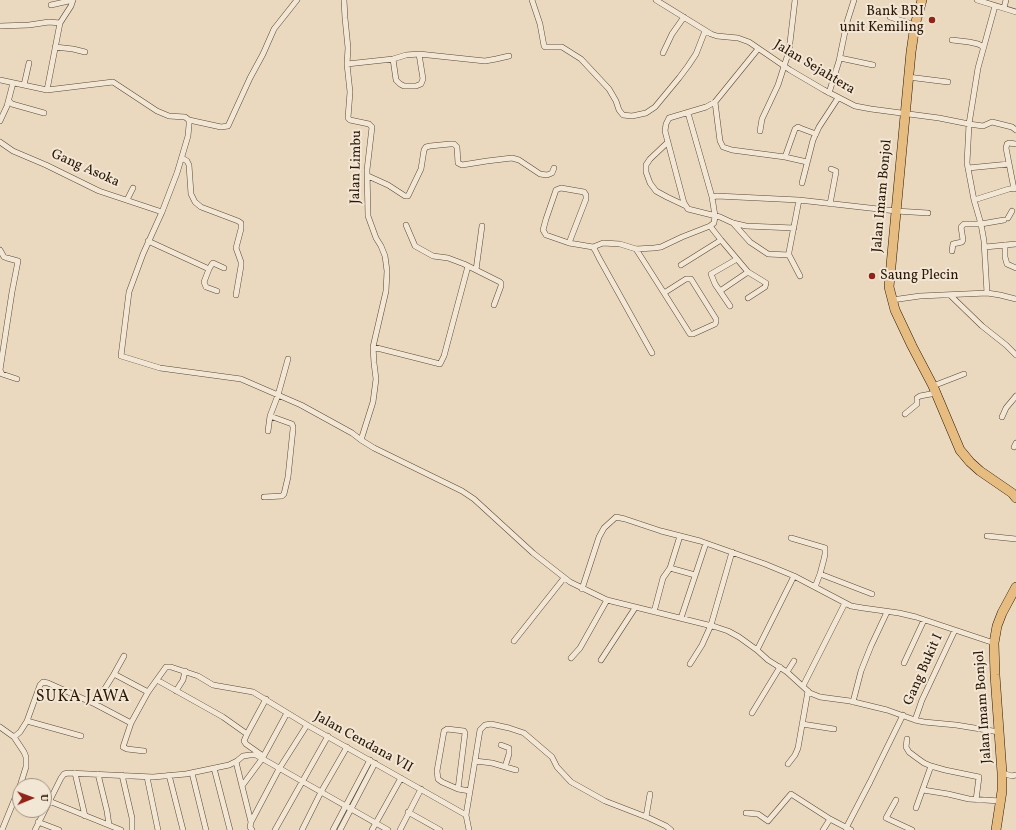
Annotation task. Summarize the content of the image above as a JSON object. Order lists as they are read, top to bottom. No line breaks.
{"streets":{"highway":["Jalan Imam Bonjol"],"street":["Jalan Sejahtera","Jalan Limbu","Gang Asoka","Gang Bukit I","Jalan Cendana VII"]},"crossings":[["Jalan Sejahtera","Jalan Imam Bonjol"]],"districts":["SUKA JAWA"],"places":["Bank BRI unit Kemiling","Saung Plecin"],"north":"right"}
